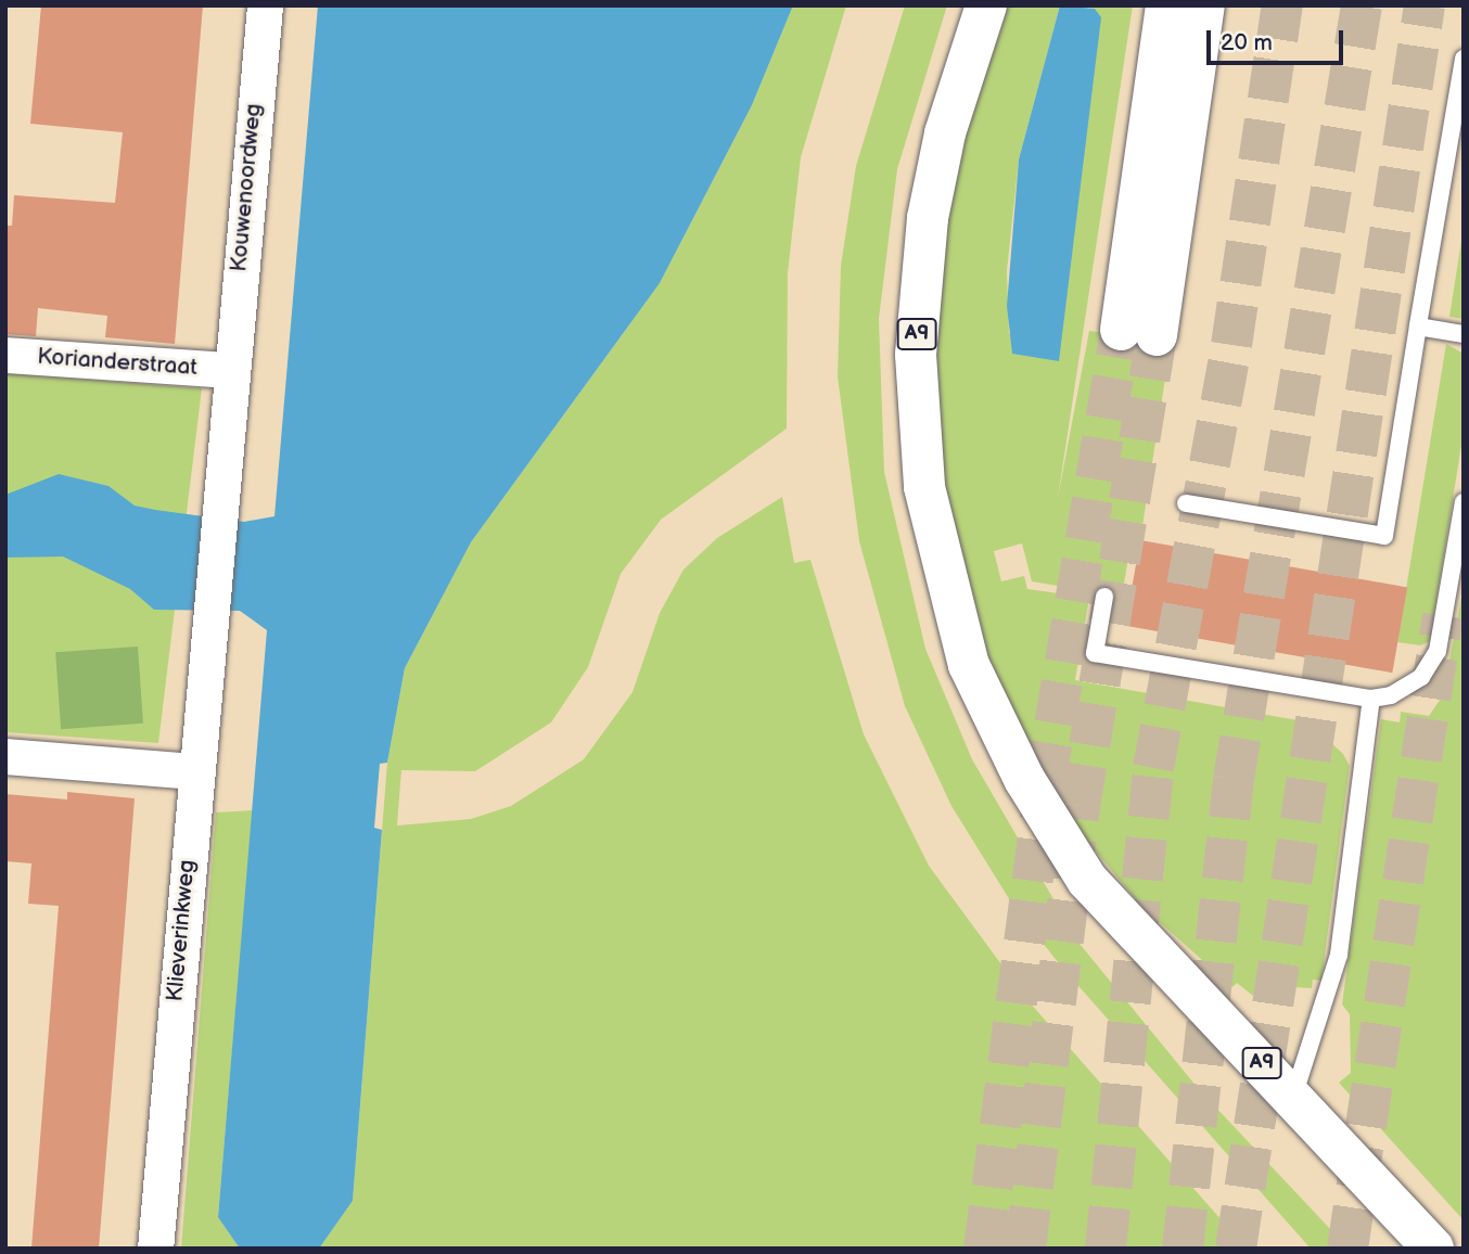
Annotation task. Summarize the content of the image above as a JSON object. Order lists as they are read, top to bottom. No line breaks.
{"streets":{"highway":["A9"],"street":["Kouwenoordweg","Korianderstraat","Klieverinkweg"]},"crossings":[["Kouwenoordweg","Korianderstraat"],["Kouwenoordweg","Klieverinkweg"],["Korianderstraat","Klieverinkweg"]],"scale_bar":"20 m"}
